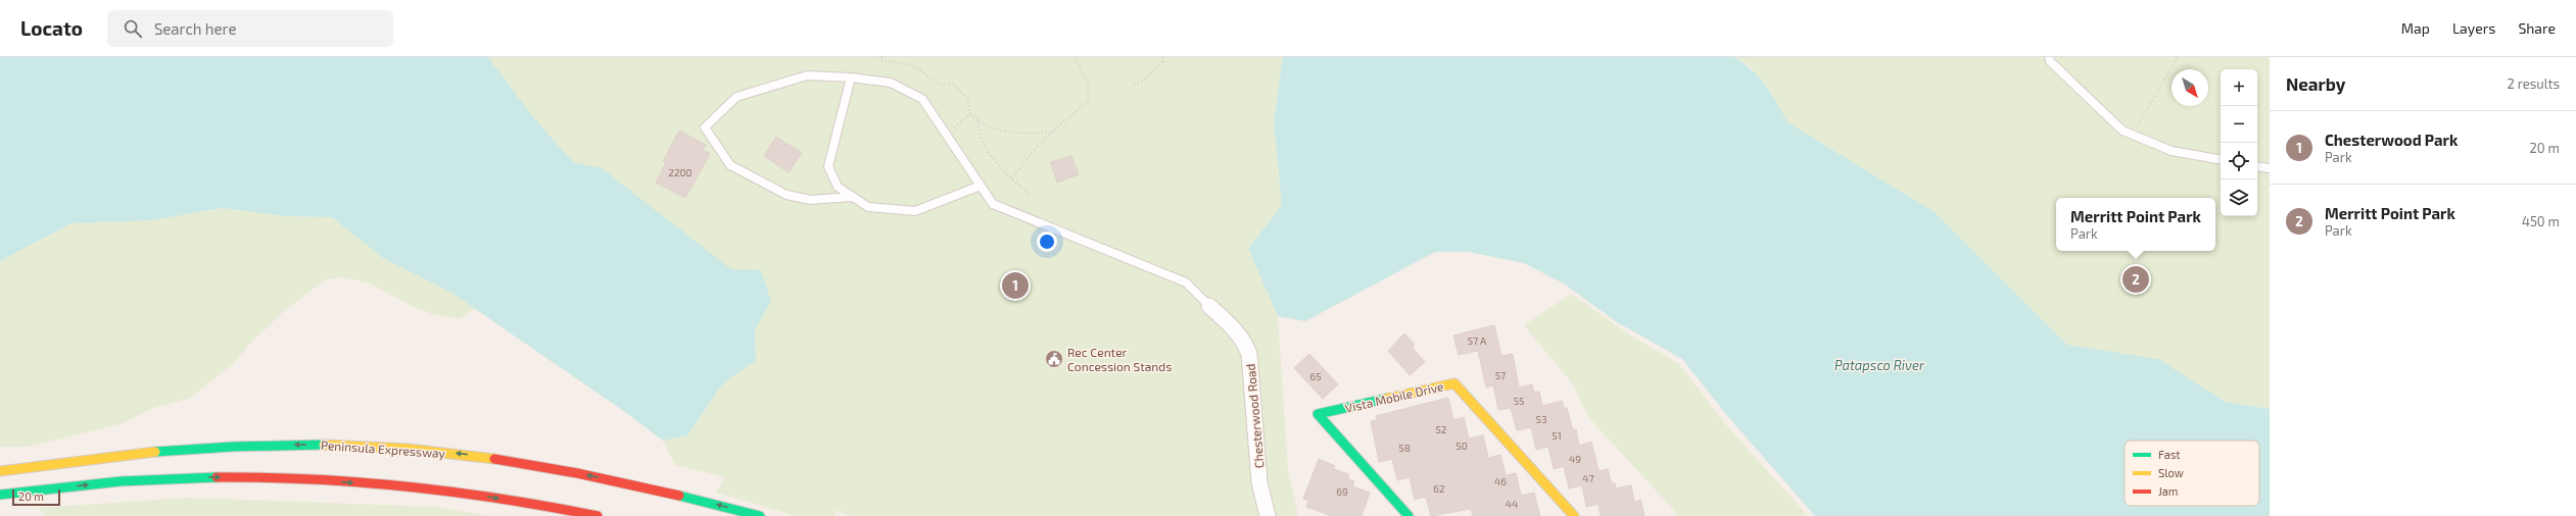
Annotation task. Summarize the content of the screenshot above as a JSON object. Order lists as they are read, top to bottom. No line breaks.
{"streets":{"main road":["Vista Mobile Drive","Peninsula Expressway"],"street":["Chesterwood Road"]},"water":["Patapsco River"],"places":{"public building":["Rec Center Concession Stands"]},"house_numbers":["2200","57 A","57","65","55","53","52","51","50","58","49","47","46","62","69","44"],"legend":["Fast","Slow","Jam"],"scale_bar":"20 m","north":"bottom right","page":{"header":"Locato","search":"Search here","nav":["Map","Layers","Share"],"heading":["Nearby","2 results"],"map_buttons":["+","−"],"list":[{"mark":"1","name":"Chesterwood Park","note":"Park","value":"20 m"},{"mark":"2","name":"Merritt Point Park","note":"Park","value":"450 m"}],"popup":["Merritt Point Park","Park"],"pins":["2","1"],"scale":"20 m"}}
